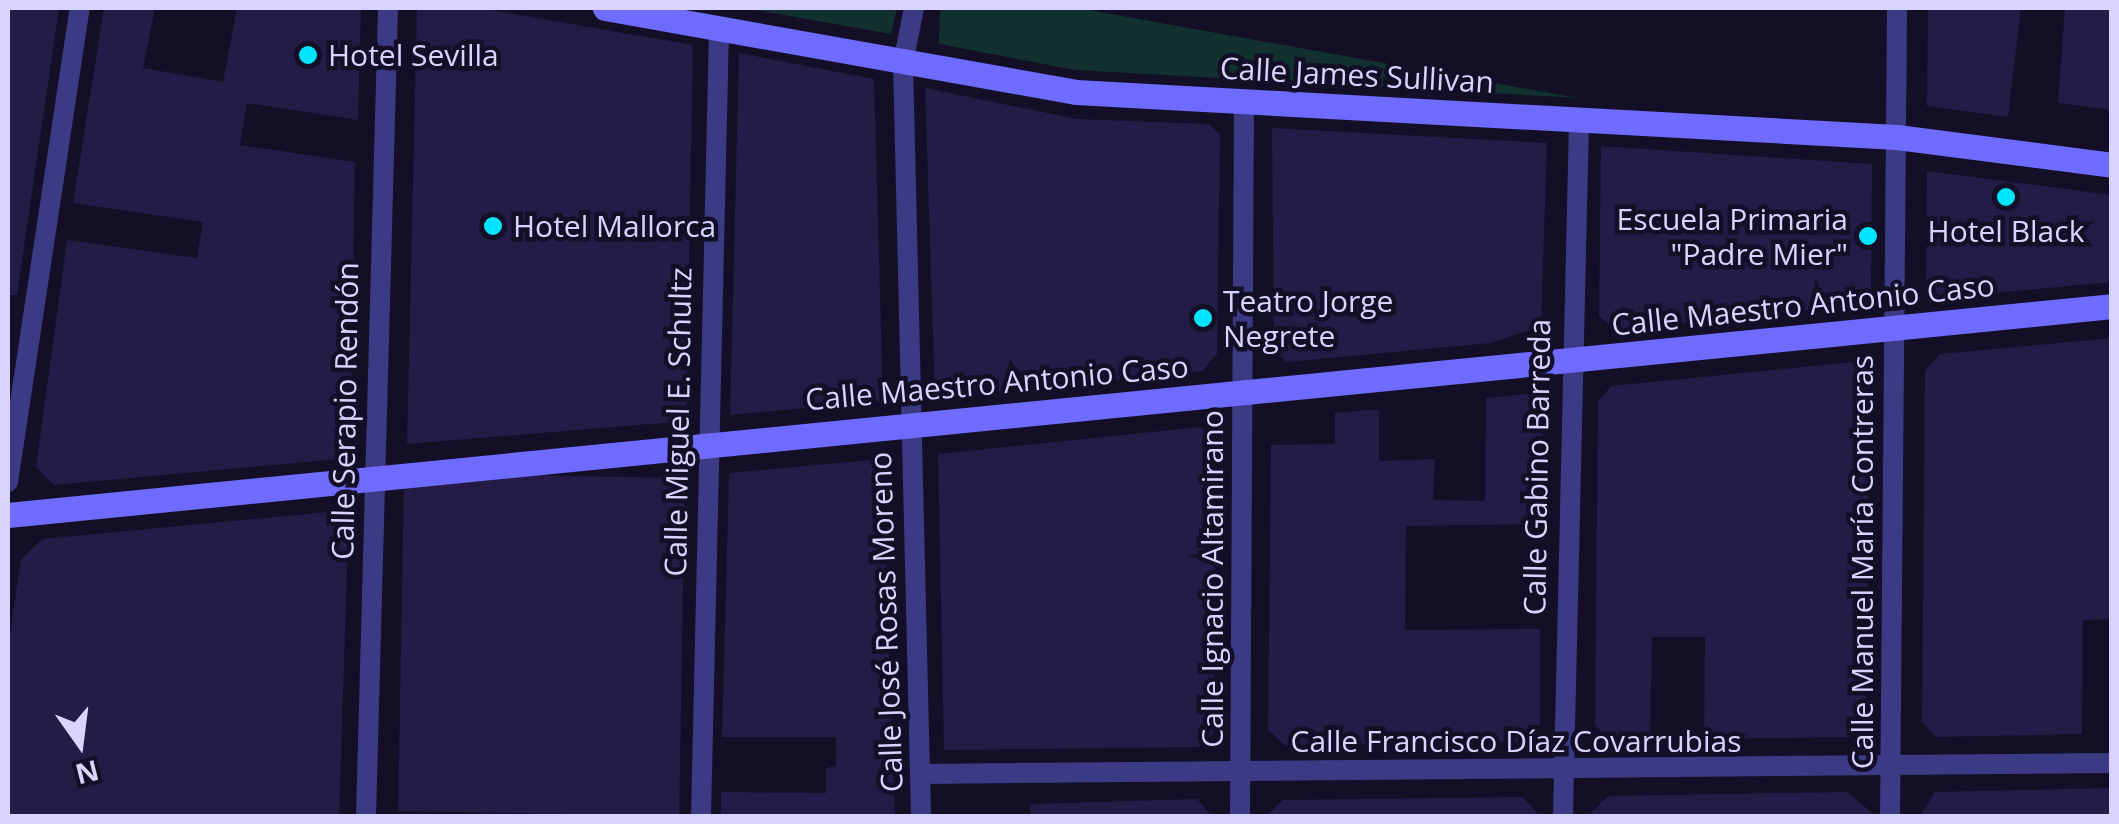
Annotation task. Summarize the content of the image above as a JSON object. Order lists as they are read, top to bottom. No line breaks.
{"streets":{"main road":["Calle James Sullivan","Calle Maestro Antonio Caso"],"street":["Calle Serapio Rendón","Calle Miguel E. Schultz","Calle Gabino Barreda","Calle Manuel María Contreras","Calle Ignacio Altamirano","Calle José Rosas Moreno","Calle Francisco Díaz Covarrubias"]},"crossings":[["Calle James Sullivan","Calle Miguel E. Schultz"],["Calle James Sullivan","Calle Gabino Barreda"],["Calle James Sullivan","Calle Manuel María Contreras"],["Calle James Sullivan","Calle Ignacio Altamirano"],["Calle James Sullivan","Calle José Rosas Moreno"],["Calle Maestro Antonio Caso","Calle Serapio Rendón"],["Calle Maestro Antonio Caso","Calle Miguel E. Schultz"],["Calle Maestro Antonio Caso","Calle Gabino Barreda"],["Calle Maestro Antonio Caso","Calle Manuel María Contreras"],["Calle Maestro Antonio Caso","Calle Ignacio Altamirano"],["Calle Maestro Antonio Caso","Calle José Rosas Moreno"],["Calle Gabino Barreda","Calle Francisco Díaz Covarrubias"],["Calle Manuel María Contreras","Calle Francisco Díaz Covarrubias"],["Calle Ignacio Altamirano","Calle Francisco Díaz Covarrubias"],["Calle José Rosas Moreno","Calle Francisco Díaz Covarrubias"]],"places":["Hotel Sevilla","Hotel Black","Hotel Mallorca","Escuela Primaria \"Padre Mier\"","Teatro Jorge Negrete"],"north":"bottom"}
